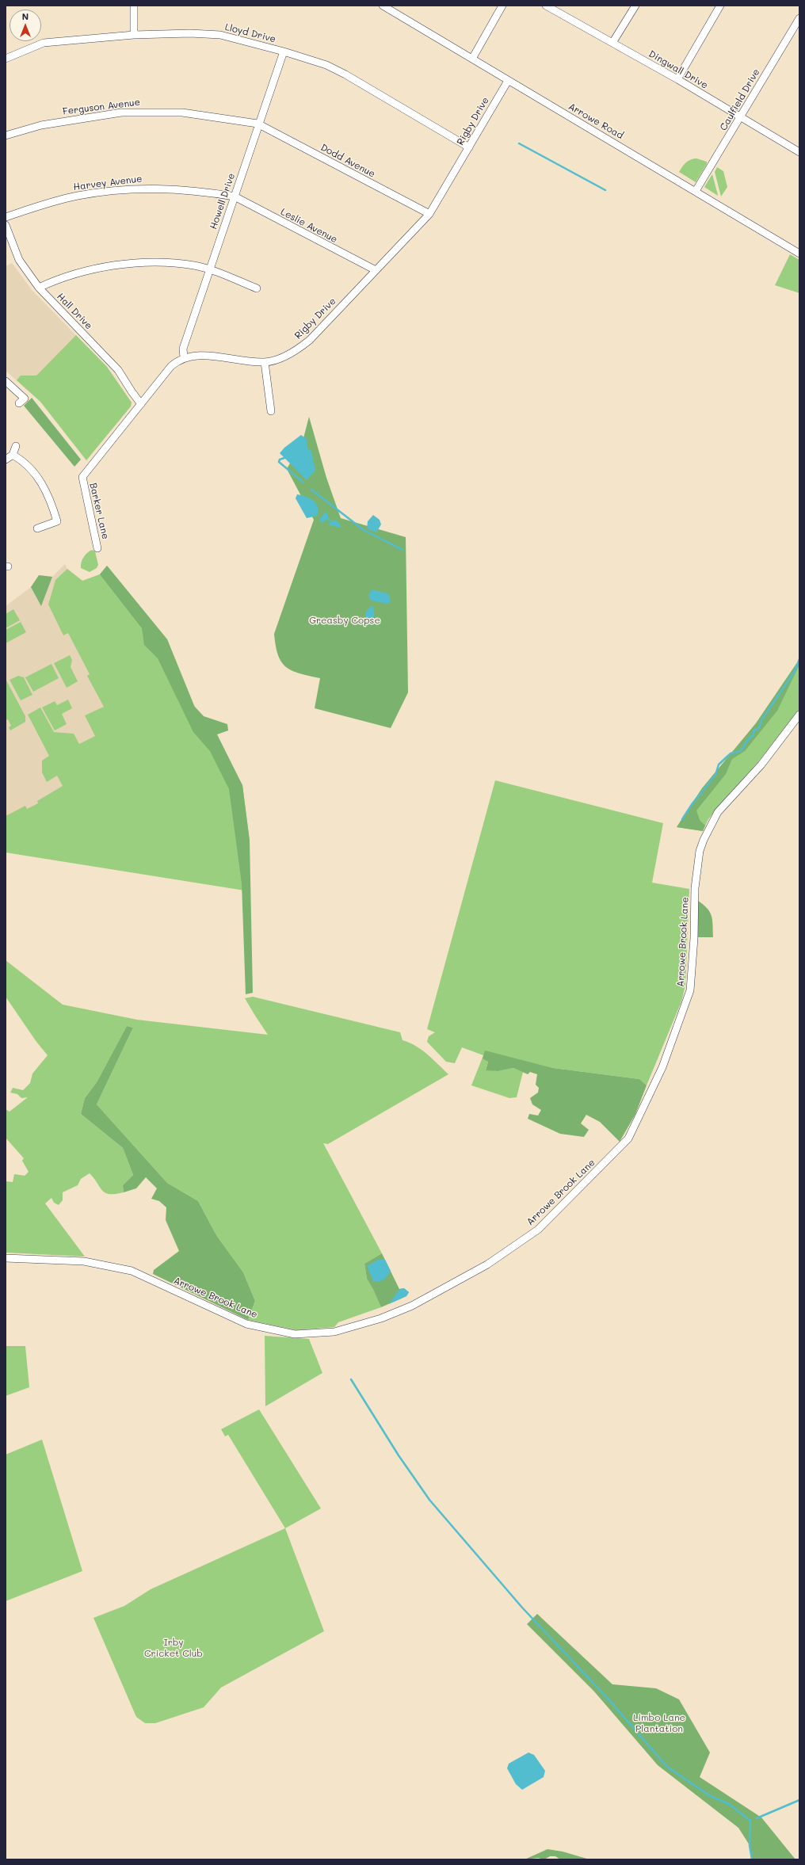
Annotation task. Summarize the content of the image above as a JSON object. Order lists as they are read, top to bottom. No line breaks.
{"streets":{"street":["Lloyd Drive","Dingwall Drive","Caulfield Drive","Ferguson Avenue","Rigby Drive","Arrowe Road","Dodd Avenue","Harvey Avenue","Howell Drive","Leslie Avenue","Hall Drive","Barker Lane","Arrowe Brook Lane"]},"crossings":[["Lloyd Drive","Rigby Drive"],["Lloyd Drive","Howell Drive"],["Dingwall Drive","Caulfield Drive"],["Caulfield Drive","Arrowe Road"],["Ferguson Avenue","Dodd Avenue"],["Ferguson Avenue","Howell Drive"],["Rigby Drive","Arrowe Road"],["Rigby Drive","Dodd Avenue"],["Rigby Drive","Howell Drive"],["Rigby Drive","Leslie Avenue"],["Rigby Drive","Hall Drive"],["Rigby Drive","Barker Lane"],["Dodd Avenue","Howell Drive"],["Harvey Avenue","Howell Drive"],["Harvey Avenue","Leslie Avenue"],["Howell Drive","Leslie Avenue"]],"parks":["Greasby Copse","Irby Cricket Club","Limbo Lane Plantation"],"north":"top"}
